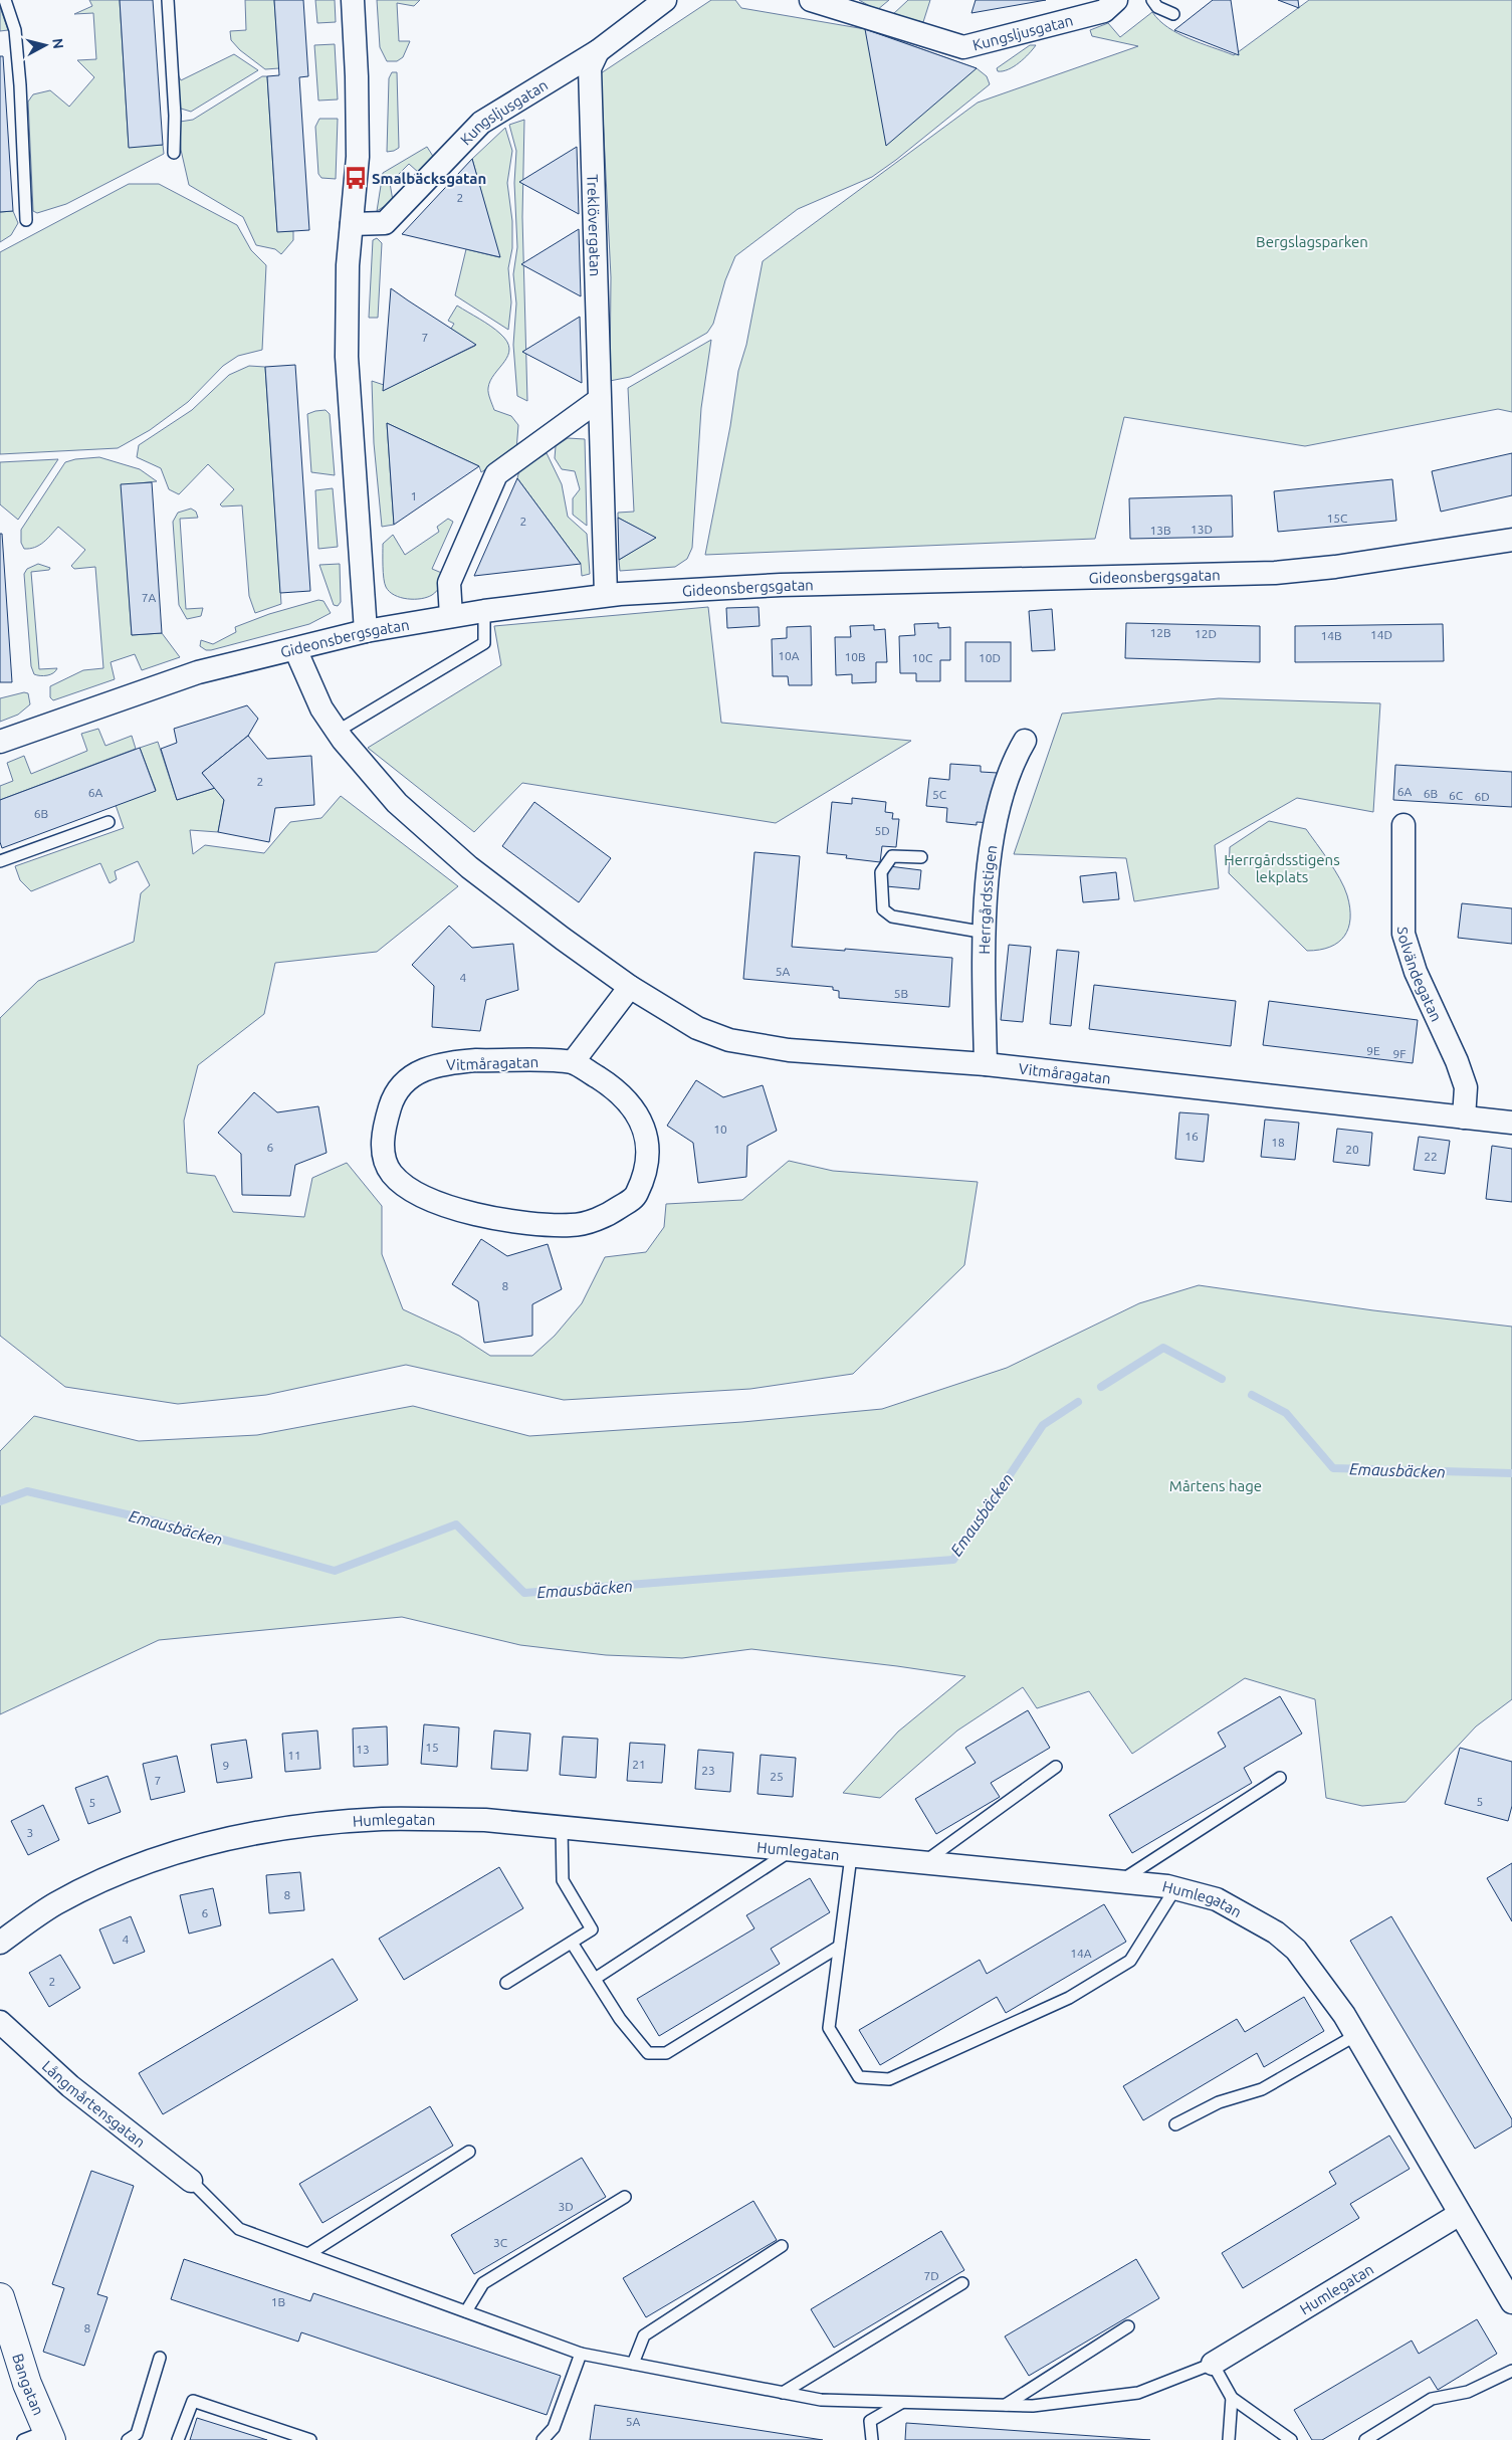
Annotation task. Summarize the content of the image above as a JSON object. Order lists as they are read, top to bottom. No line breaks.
{"streets":{"street":["Kungsljusgatan","Treklövergatan","Gideonsbergsgatan","Herrgårdsstigen","Solvändegatan","Vitmåragatan","Humlegatan","Långmårtensgatan","Bangatan"]},"crossings":[["Kungsljusgatan","Treklövergatan"],["Treklövergatan","Gideonsbergsgatan"],["Gideonsbergsgatan","Vitmåragatan"],["Herrgårdsstigen","Vitmåragatan"],["Solvändegatan","Vitmåragatan"]],"water":["Emausbäcken"],"parks":["Bergslagsparken","Herrgårdsstigens lekplats","Mårtens hage"],"places":{"bus stop":["Smalbäcksgatan"]},"house_numbers":["2","7","1","15C","2","13D","13B","7A","12B","12D","14D","14B","10A","10B","10C","10D","2","6A","6A","6B","5C","6C","6D","6B","5D","5A","4","5B","9E","9F","10","16","18","6","20","22","8","15","13","11","21","9","23","25","7","5","5","3","8","6","4","14A","2","3D","3C","7D","1B","8","5A"],"north":"right"}
